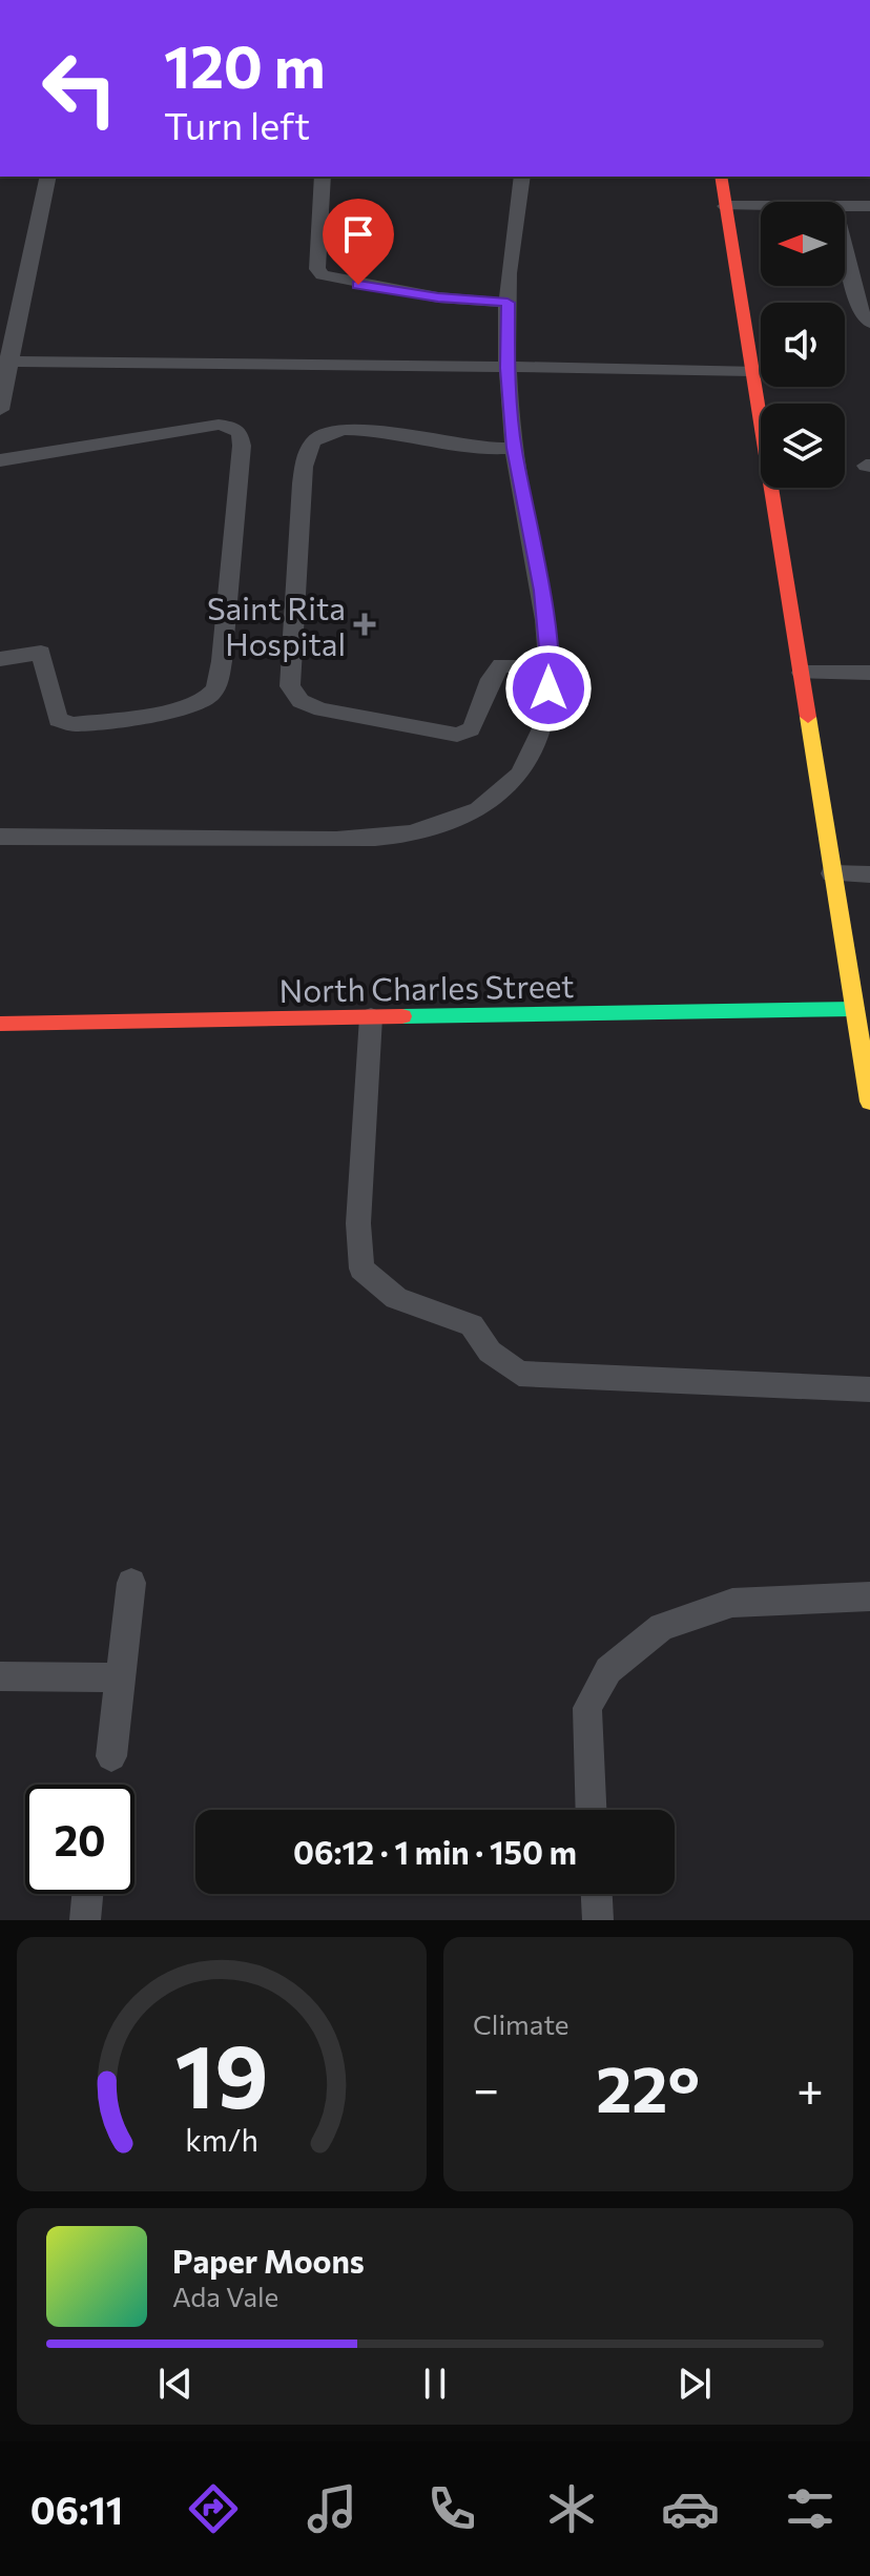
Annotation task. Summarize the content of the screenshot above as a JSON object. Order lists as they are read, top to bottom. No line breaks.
{"streets":{"street":["North Charles Street"]},"places":{"health":["Saint Rita Hospital"]},"north":"left","page":{"turn":["120 m","Turn left"],"limit":"20","trip":"06:12 · 1 min · 150 m","tile":"Climate","heat":["−","22°","+"],"song":["Paper Moons","Ada Vale"],"tabs":"06:11","gauge":["19","km/h"]}}
